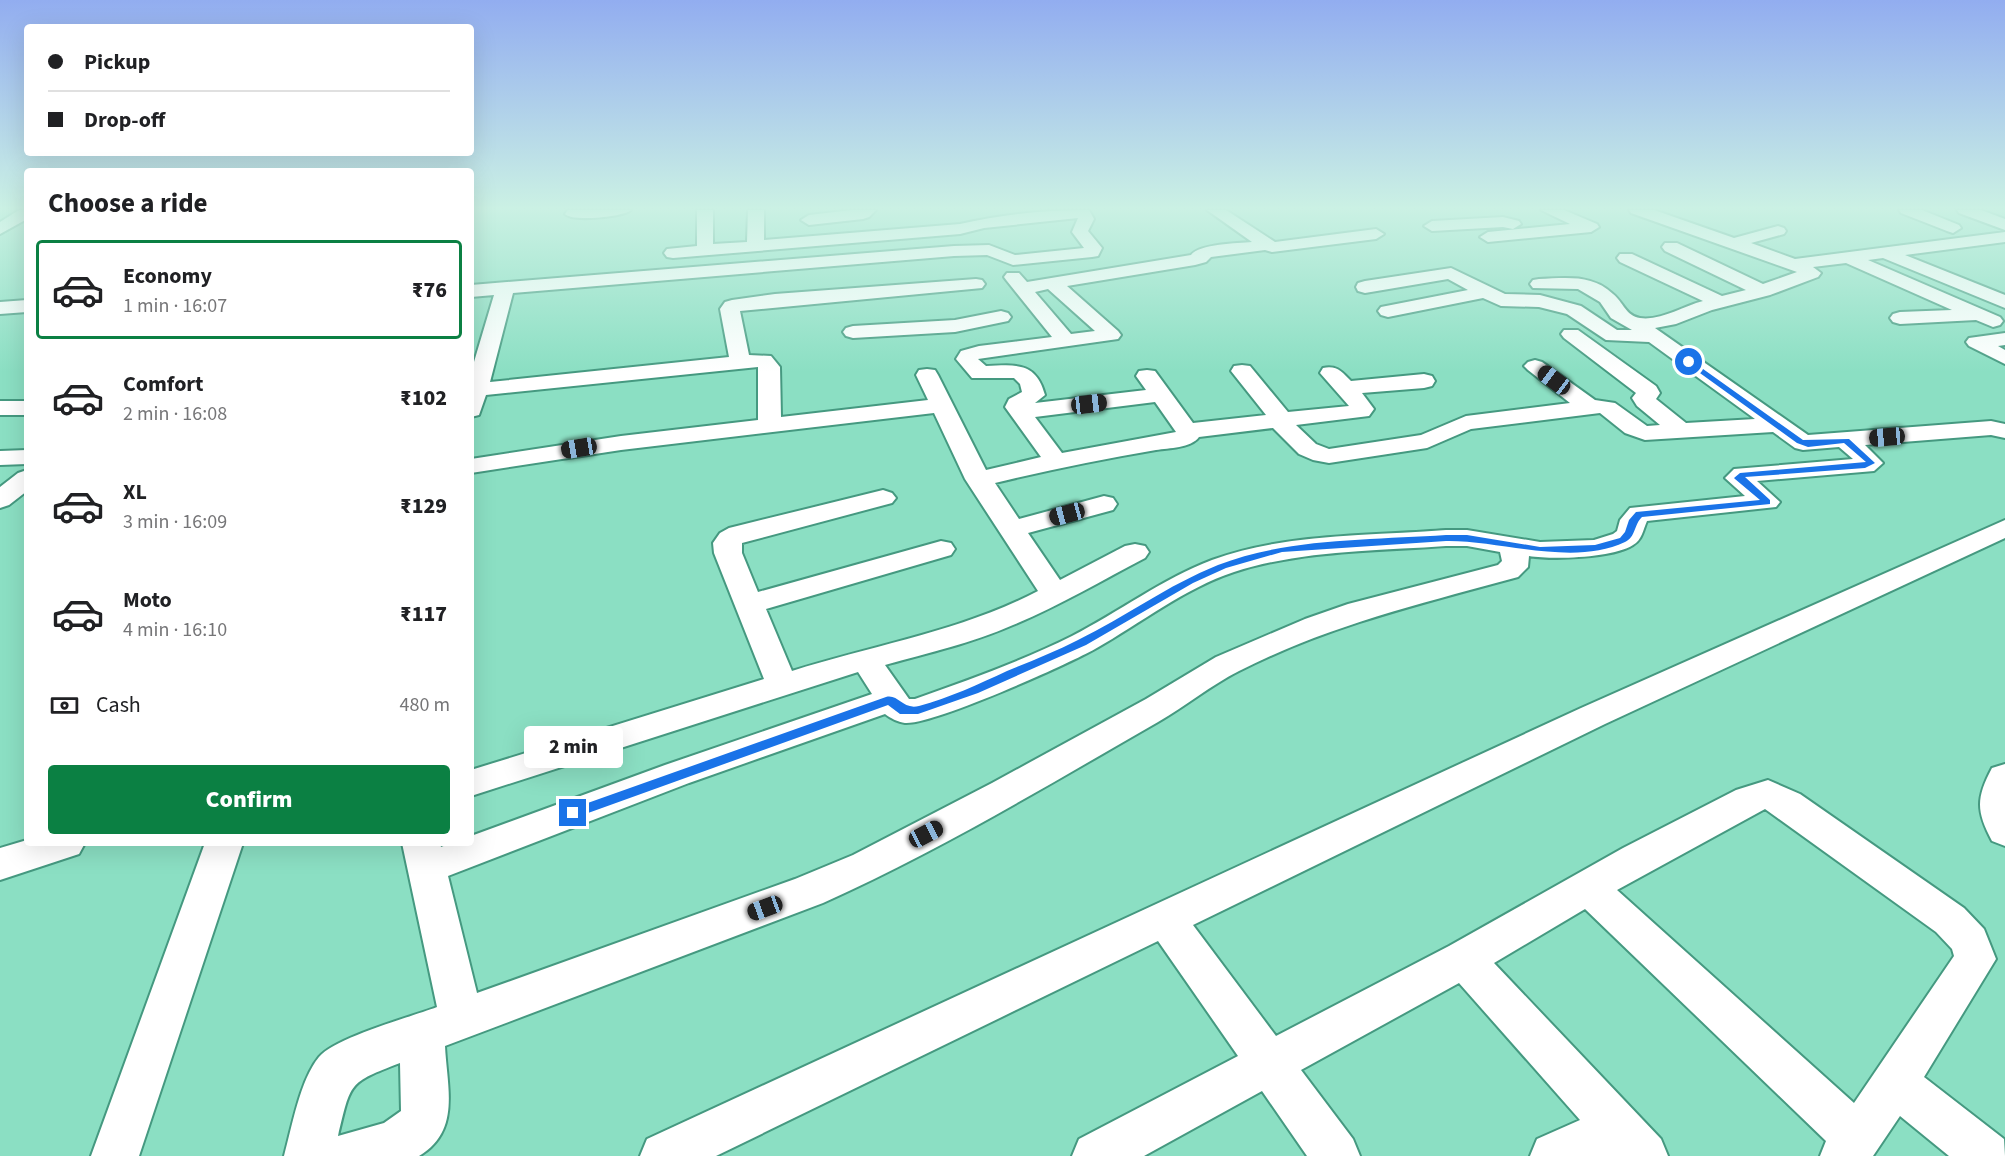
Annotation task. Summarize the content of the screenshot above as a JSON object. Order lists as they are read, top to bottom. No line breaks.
{"page":{"banner":["Pickup","Drop-off"],"heading":"Choose a ride","list":[{"name":"Economy","note":"1 min · 16:07","value":"₹76"},{"name":"Comfort","note":"2 min · 16:08","value":"₹102"},{"name":"XL","note":"3 min · 16:09","value":"₹129"},{"name":"Moto","note":"4 min · 16:10","value":"₹117"}],"pay":["Cash","480 m"],"bubble":"2 min","buttons":"Confirm"}}
